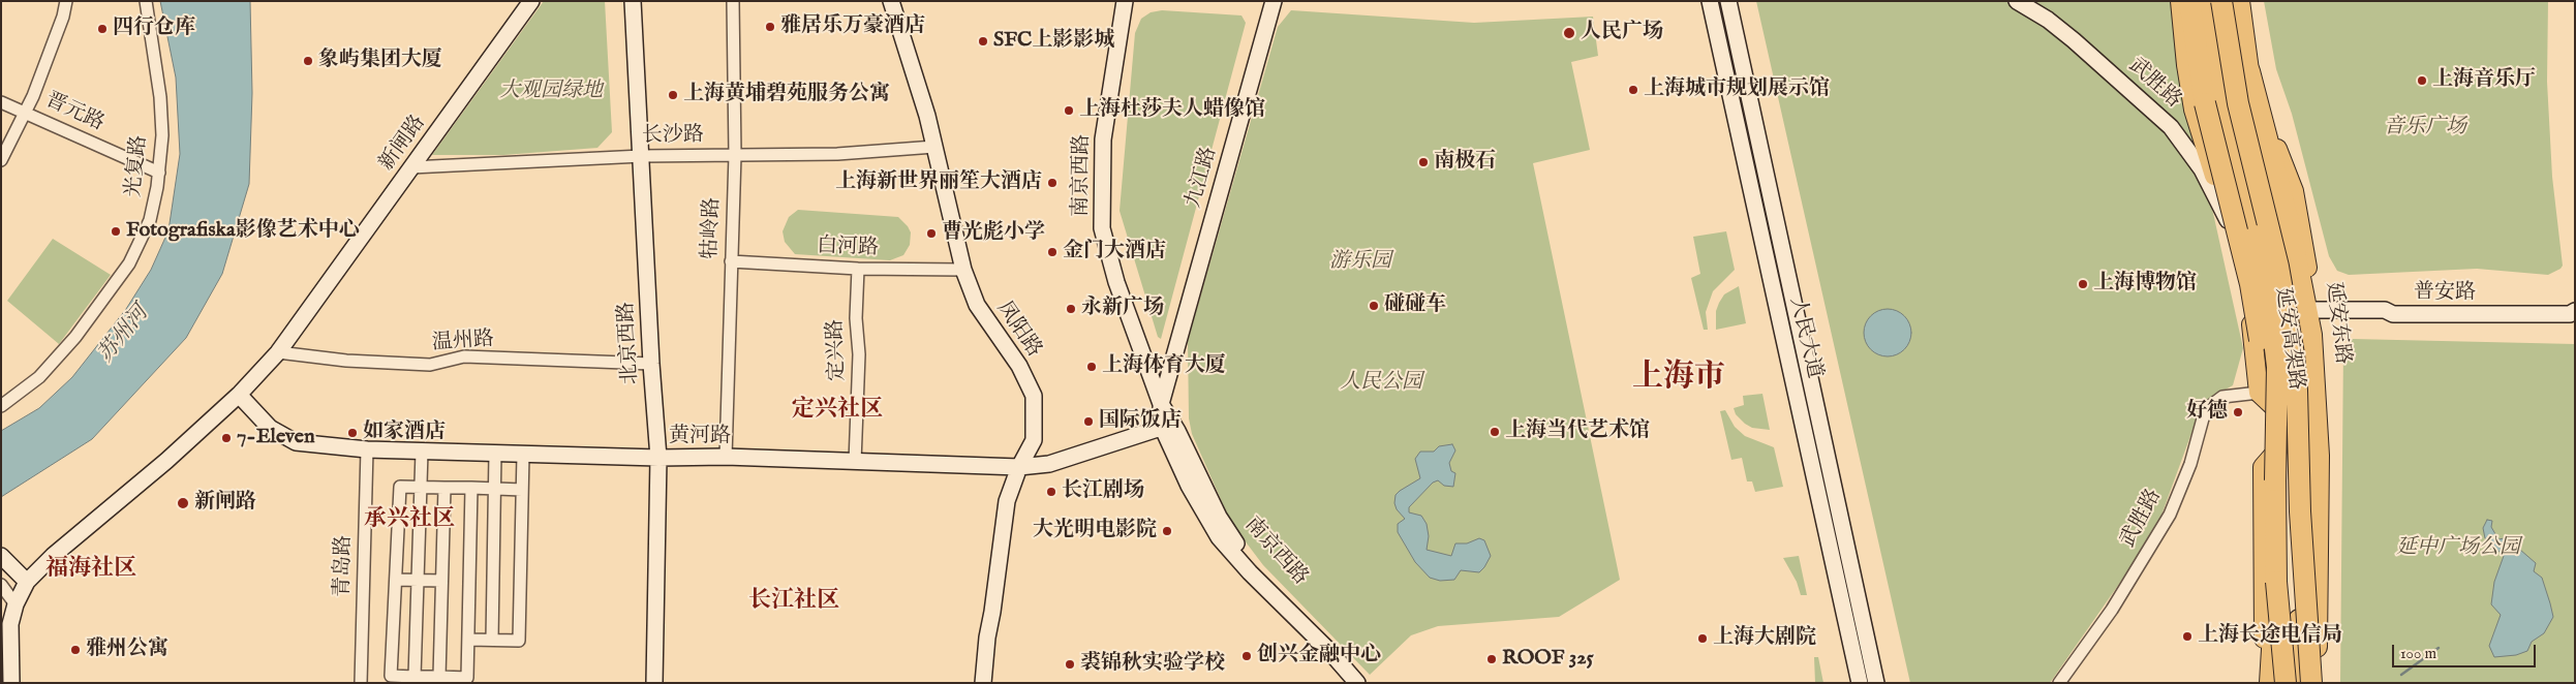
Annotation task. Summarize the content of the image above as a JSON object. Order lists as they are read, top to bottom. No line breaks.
{"streets":{"highway":["延安高架路"],"main road":["延安东路"],"street":["武胜路","晋元路","长沙路","新闸路","光复路","南京西路","九江路","牯岭路","白河路","普安路","凤阳路","人民大道","温州路","北京西路","定兴路","黄河路","青岛路"]},"crossings":[["晋元路","光复路"],["长沙路","新闸路"],["长沙路","牯岭路"],["长沙路","凤阳路"],["长沙路","北京西路"],["新闸路","温州路"],["新闸路","黄河路"],["南京西路","九江路"],["南京西路","黄河路"],["九江路","黄河路"],["牯岭路","白河路"],["牯岭路","黄河路"],["白河路","凤阳路"],["白河路","定兴路"],["普安路","延安东路"],["延安东路","延安高架路"],["凤阳路","黄河路"],["温州路","北京西路"],["北京西路","黄河路"],["定兴路","黄河路"],["黄河路","青岛路"]],"districts":["上海市","定兴社区","承兴社区","福海社区","长江社区"],"water":["苏州河"],"parks":["大观园绿地","音乐广场","游乐园","人民公园","延中广场公园"],"places":["雅居乐万豪酒店","四行仓库","人民广场","SFC上影影城","象屿集团大厦","上海音乐厅","上海城市规划展示馆","上海黄埔碧苑服务公寓","上海杜莎夫人蜡像馆","南极石","上海新世界丽笙大酒店","Fotografiska影像艺术中心","曹光彪小学","金门大酒店","上海博物馆","碰碰车","永新广场","上海体育大厦","好德","国际饭店","上海当代艺术馆","如家酒店","7-Eleven","长江剧场","新闸路","大光明电影院","上海长途电信局","上海大剧院","雅州公寓","创兴金融中心","ROOF 325","裘锦秋实验学校"],"scale_bar":"100 m"}
